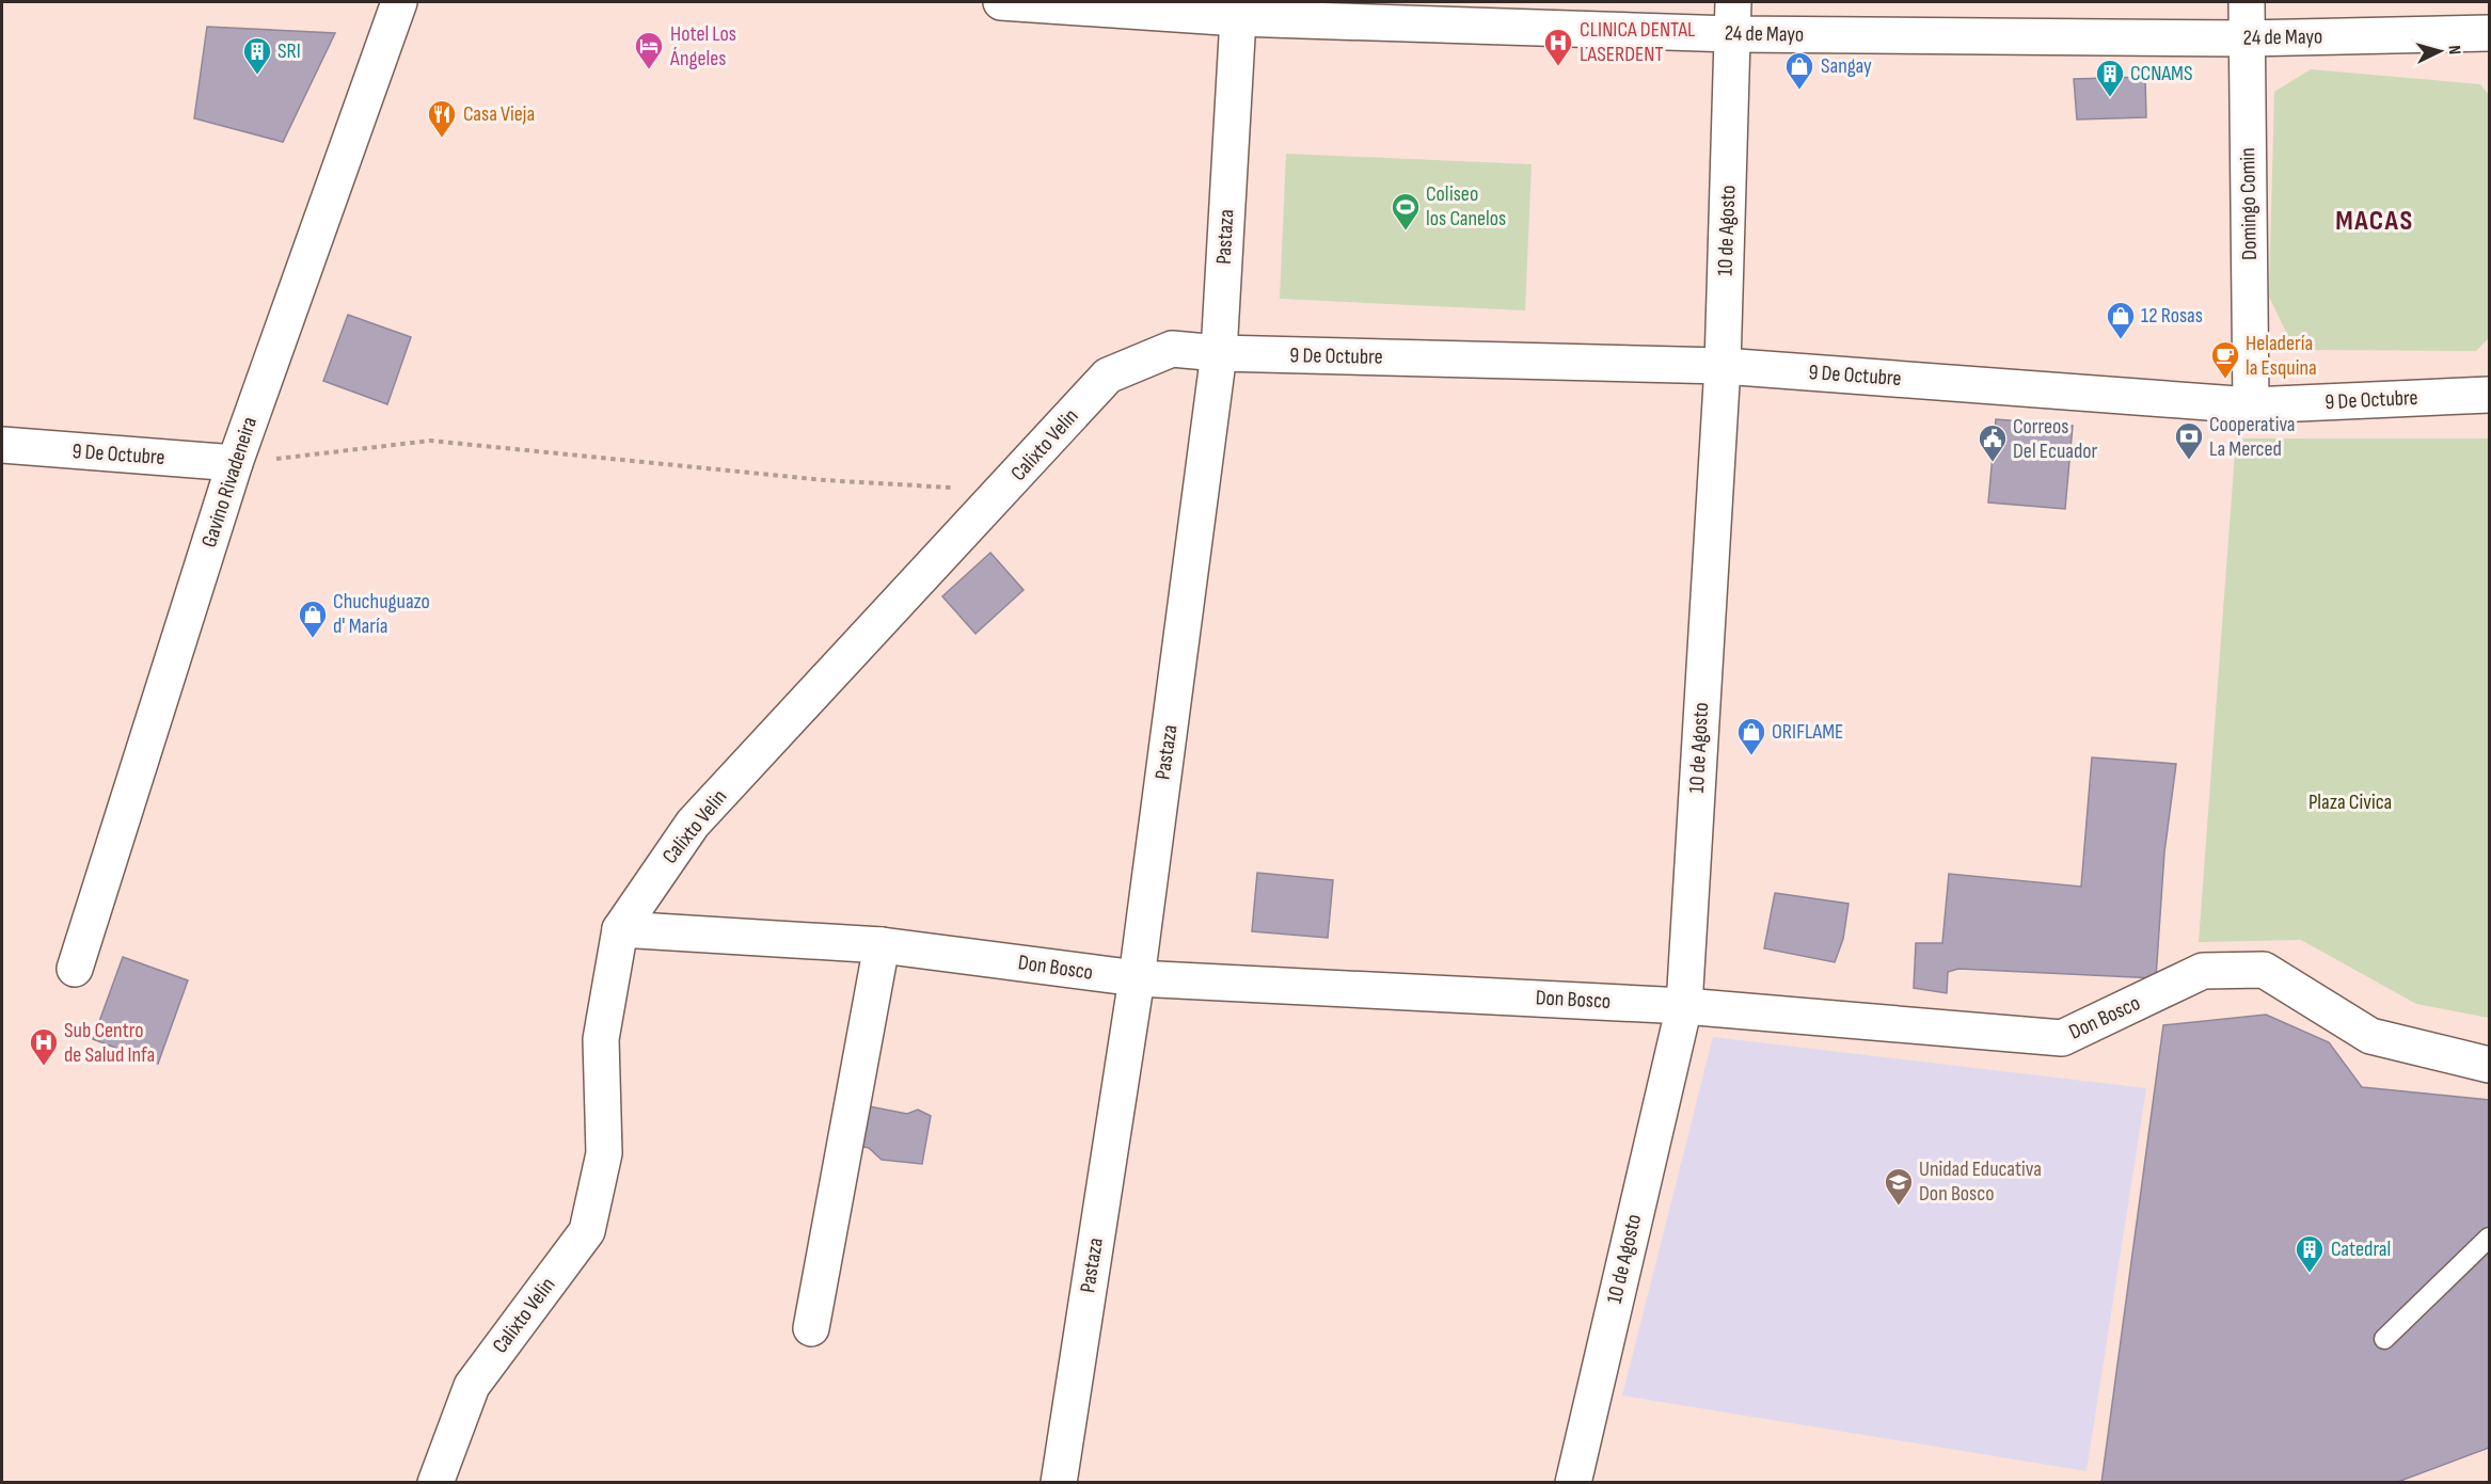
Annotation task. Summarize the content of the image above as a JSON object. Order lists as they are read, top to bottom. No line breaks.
{"streets":{"street":["24 de Mayo","Domingo Comin","10 de Agosto","Pastaza","9 De Octubre","Calixto Velin","Gavino Rivadeneira","Don Bosco"]},"crossings":[["24 de Mayo","Domingo Comin"],["24 de Mayo","10 de Agosto"],["24 de Mayo","Pastaza"],["Domingo Comin","9 De Octubre"],["10 de Agosto","9 De Octubre"],["10 de Agosto","Don Bosco"],["Pastaza","9 De Octubre"],["Pastaza","Calixto Velin"],["Pastaza","Don Bosco"],["9 De Octubre","Calixto Velin"],["9 De Octubre","Gavino Rivadeneira"],["Calixto Velin","Don Bosco"]],"districts":["MACAS"],"parks":["Plaza Civica"],"places":{"hospital":["CLINICA DENTAL LASERDENT","Sub Centro de Salud Infa"],"hotel":["Hotel Los Ángeles"],"building":["SRI","CCNAMS","Catedral"],"shop":["Sangay","12 Rosas","Chuchuguazo d' María","ORIFLAME"],"restaurant":["Casa Vieja"],"sports":["Coliseo los Canelos"],"cafe":["Heladería la Esquina"],"bank":["Cooperativa La Merced"],"public building":["Correos Del Ecuador"],"school or university":["Unidad Educativa Don Bosco"]},"north":"right"}
